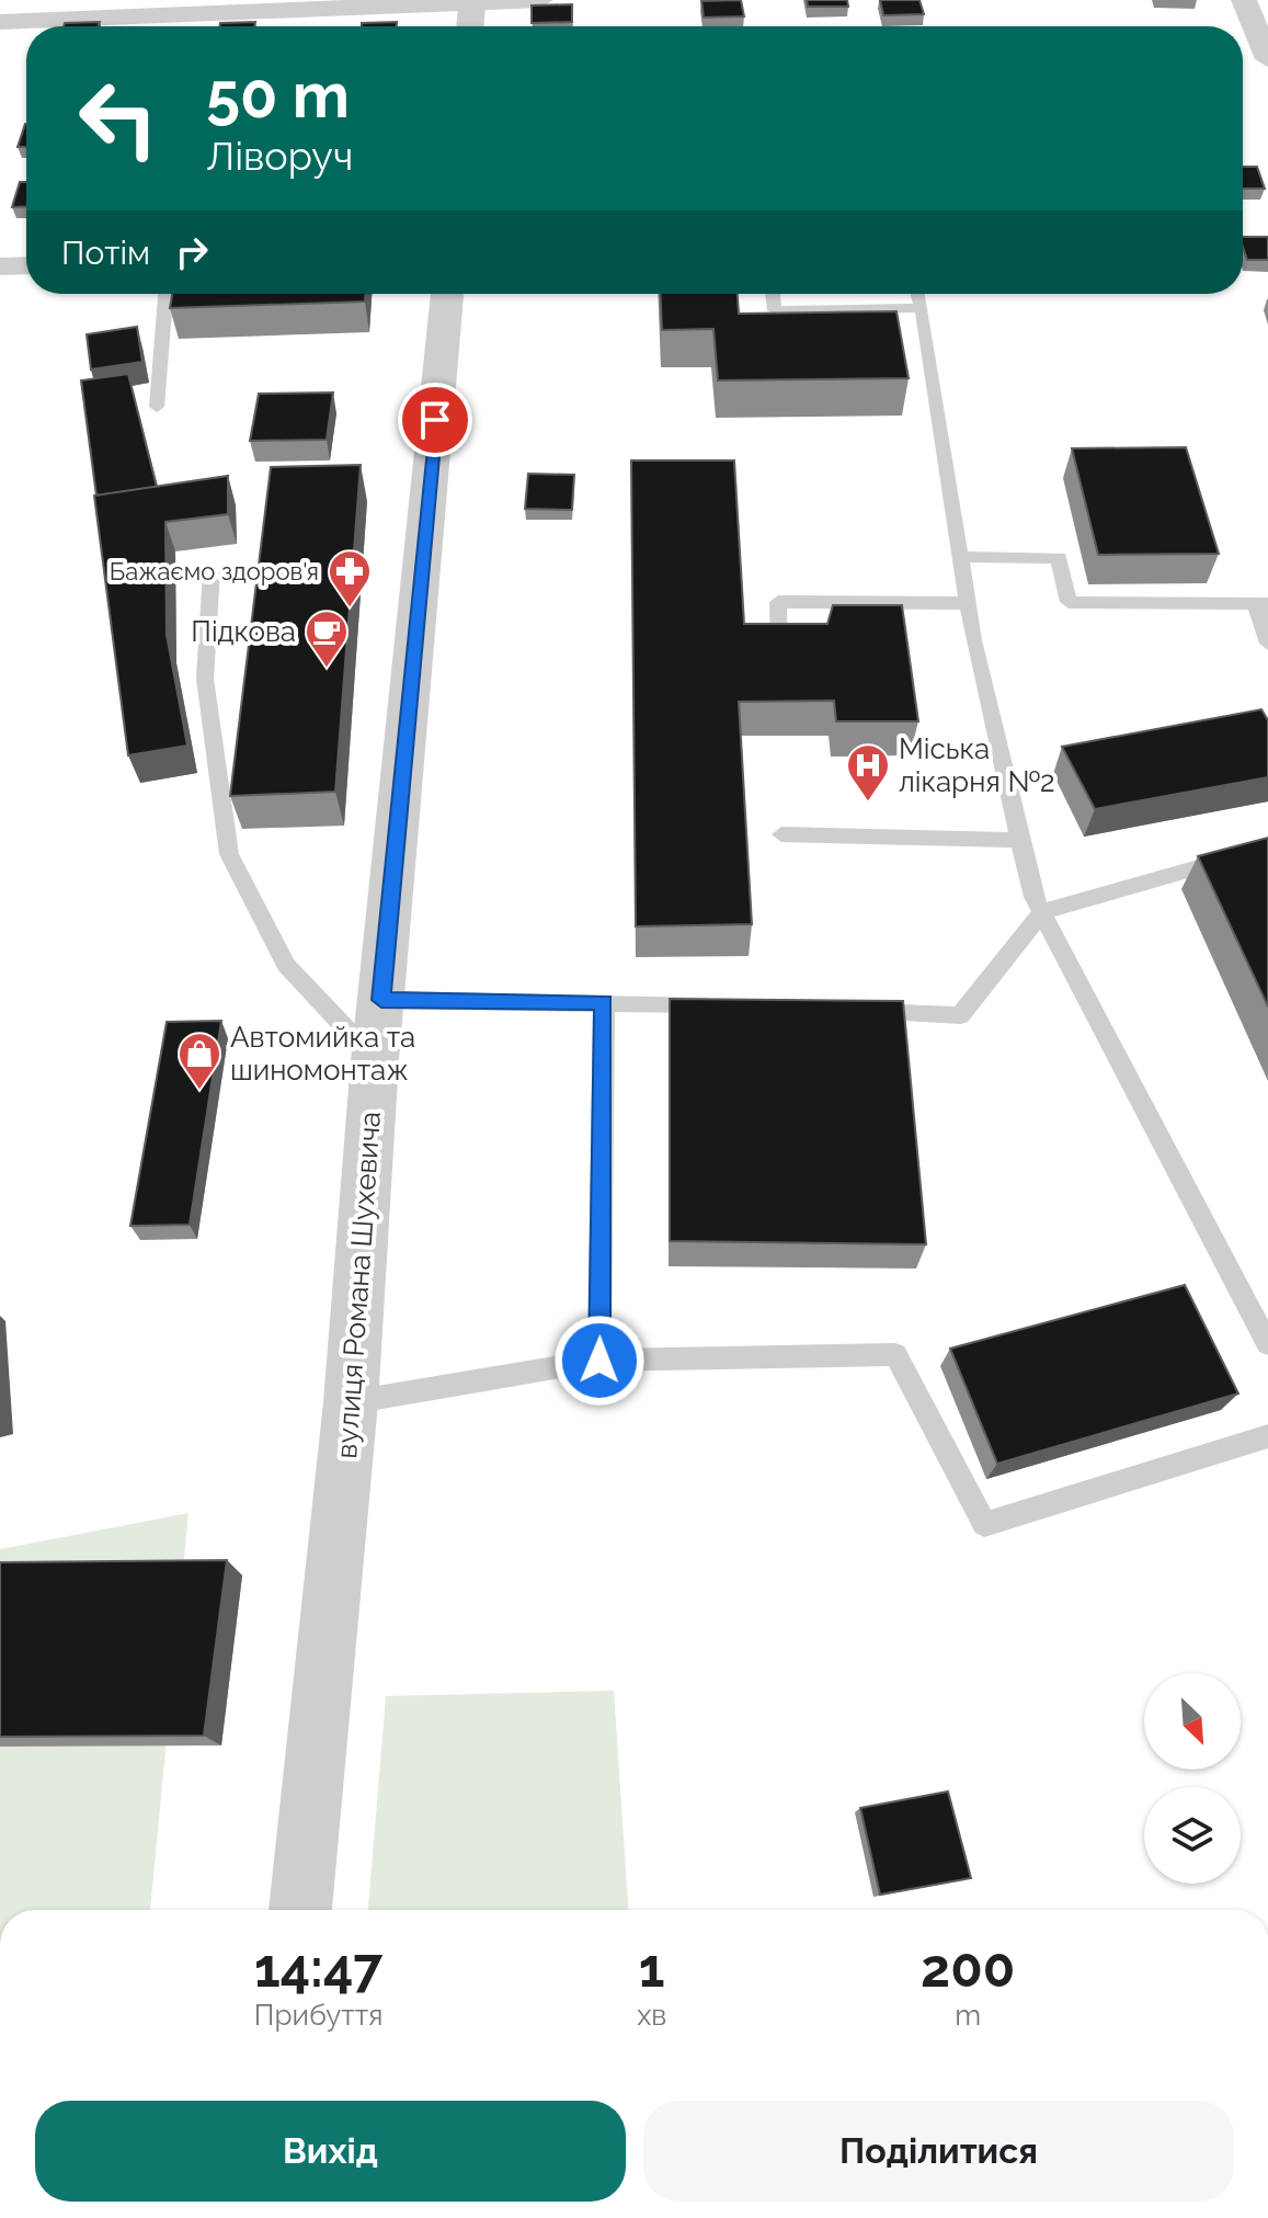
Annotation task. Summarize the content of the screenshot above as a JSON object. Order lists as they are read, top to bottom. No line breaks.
{"streets":{"street":["вулиця Романа Шухевича"]},"places":{"pharmacy":["Бажаємо здоров'я"],"cafe":["Підкова"],"hospital":["Міська лікарня №2"],"shop":["Автомийка та шиномонтаж"]},"north":"bottom right","page":{"turn":["50 m","Ліворуч"],"then":"Потім","eta":["14:47","Прибуття","1","хв","200","m"],"buttons":["Вихід","Поділитися"]}}
